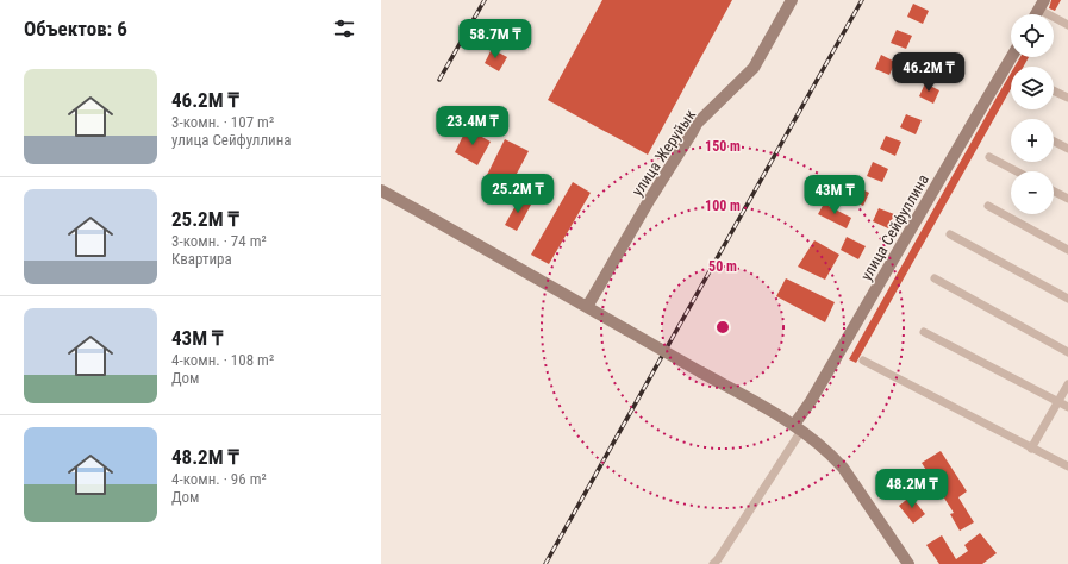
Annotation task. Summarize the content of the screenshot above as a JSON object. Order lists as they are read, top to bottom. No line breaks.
{"streets":{"street":["улица Жеруйык","улица Сейфуллина"]},"page":{"heading":"Объектов: 6","map_buttons":["+","−"],"price":["58.7M ₸","46.2M ₸","23.4M ₸","25.2M ₸","43M ₸","48.2M ₸"],"list":[{"name":"46.2M ₸","note":"3-комн. · 107 m² · улица Сейфуллина"},{"name":"25.2M ₸","note":"3-комн. · 74 m² · Квартира"},{"name":"43M ₸","note":"4-комн. · 108 m² · Дом"},{"name":"48.2M ₸","note":"4-комн. · 96 m² · Дом"}]},"rings":["150 m","100 m","50 m"]}
